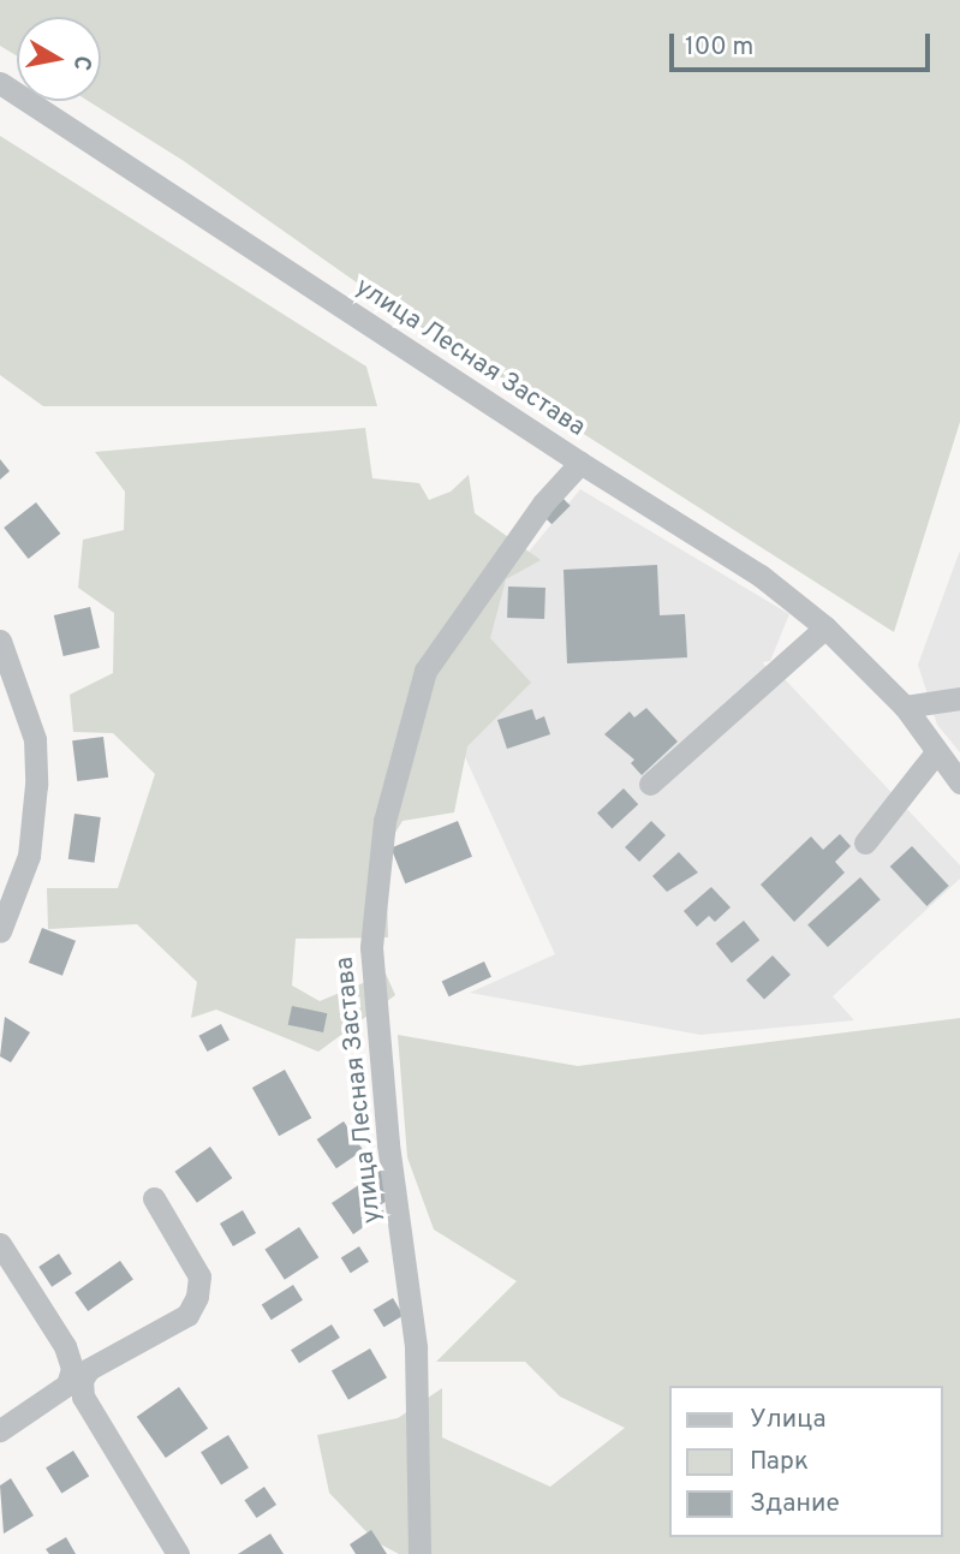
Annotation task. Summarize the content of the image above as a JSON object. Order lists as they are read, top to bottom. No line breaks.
{"streets":{"street":["улица Лесная Застава"]},"legend":["Улица","Парк","Здание"],"scale_bar":"100 m","north":"right"}
